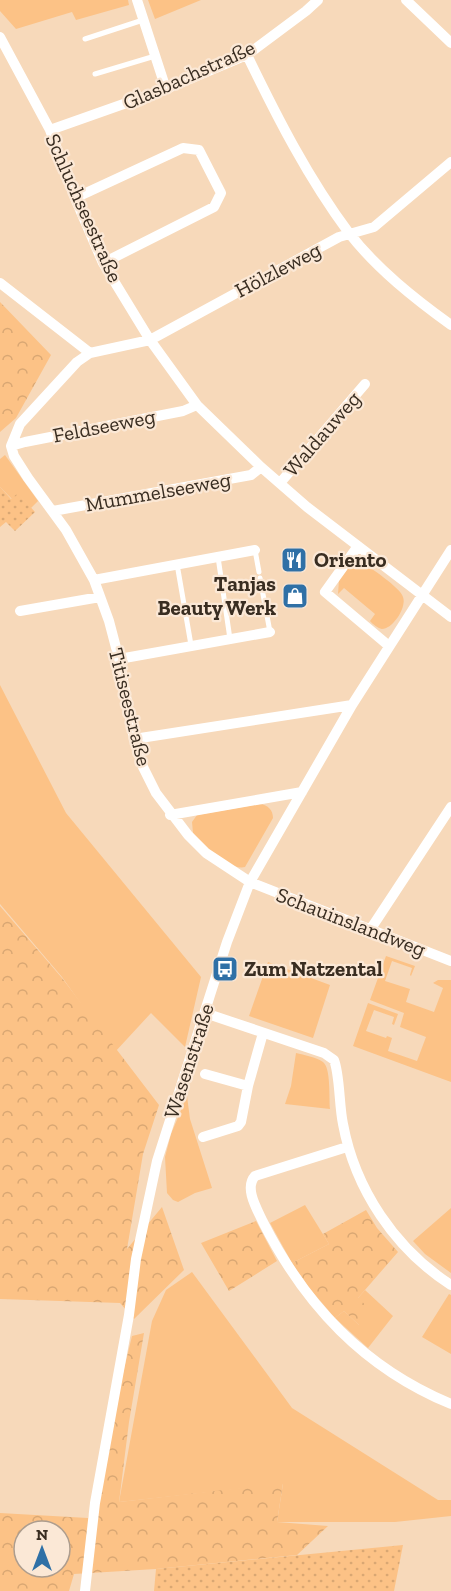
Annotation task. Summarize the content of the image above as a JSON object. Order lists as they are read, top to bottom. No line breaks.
{"streets":{"street":["Glasbachstraße","Schluchseestraße","Hölzleweg","Feldseeweg","Waldauweg","Mummelseeweg","Titiseestraße","Schauinslandweg","Wasenstraße"]},"crossings":[["Glasbachstraße","Schluchseestraße"],["Schluchseestraße","Hölzleweg"],["Schluchseestraße","Feldseeweg"],["Schluchseestraße","Waldauweg"],["Schluchseestraße","Mummelseeweg"],["Schluchseestraße","Wasenstraße"],["Hölzleweg","Feldseeweg"],["Hölzleweg","Titiseestraße"],["Feldseeweg","Titiseestraße"],["Mummelseeweg","Titiseestraße"],["Titiseestraße","Schauinslandweg"],["Titiseestraße","Wasenstraße"],["Schauinslandweg","Wasenstraße"]],"places":{"restaurant":["Oriento"],"shop":["Tanjas Beauty Werk"],"bus stop":["Zum Natzental"]},"north":"top"}
